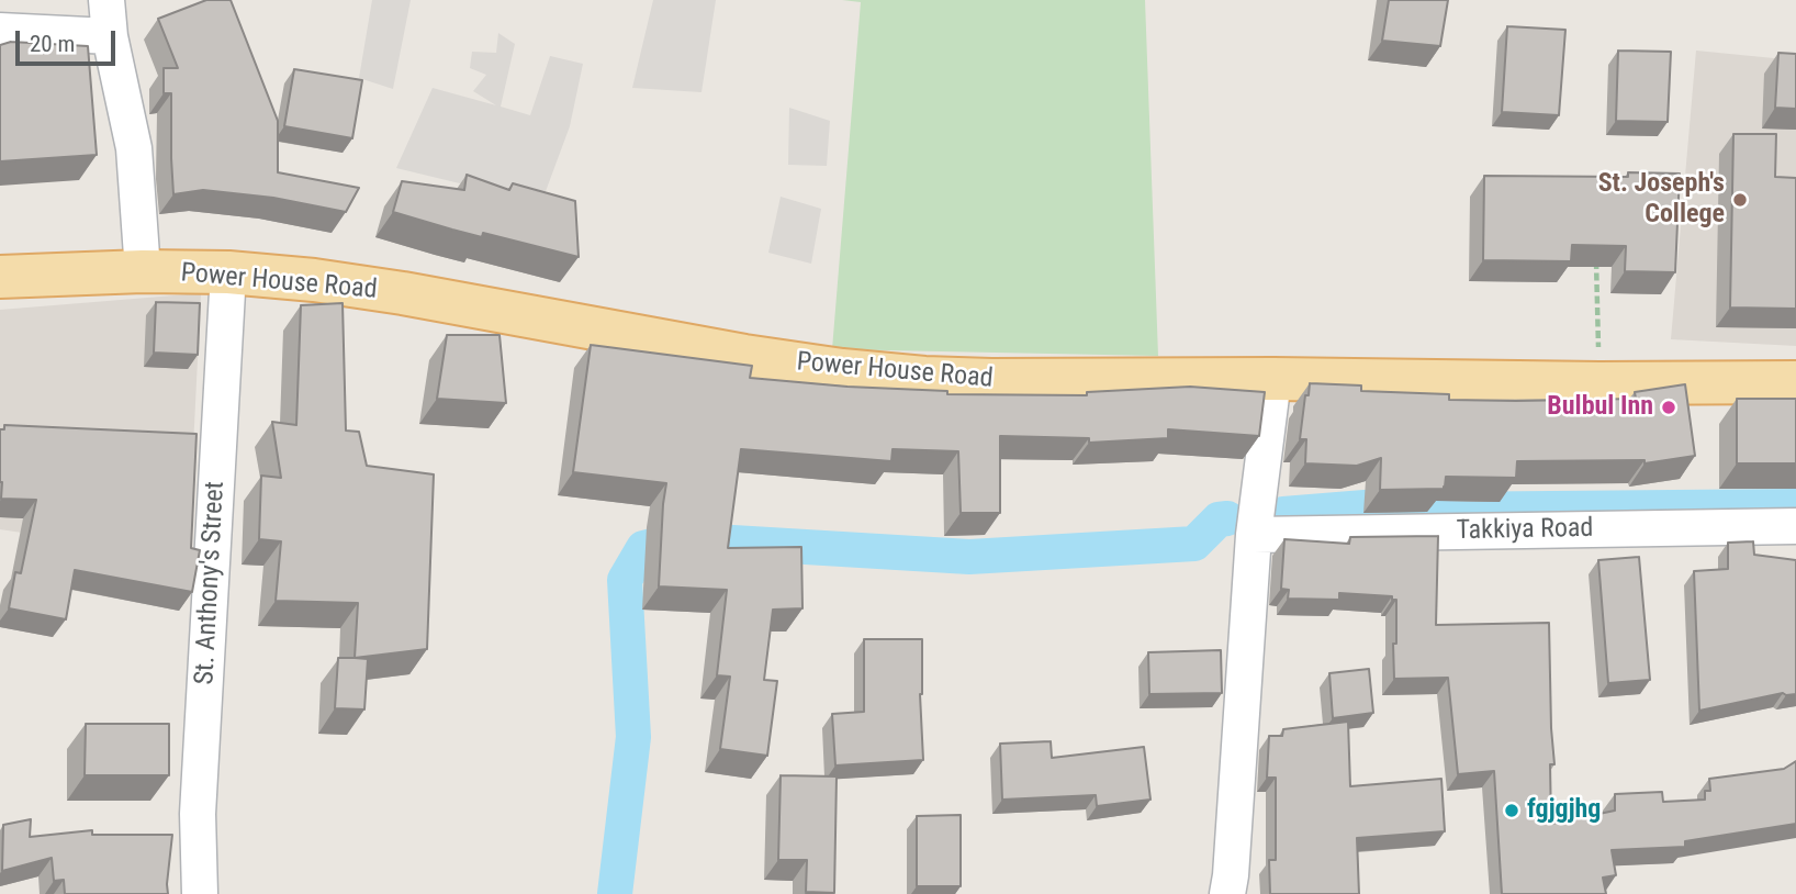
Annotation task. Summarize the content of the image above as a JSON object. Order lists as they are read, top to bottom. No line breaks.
{"streets":{"main road":["Power House Road"],"street":["Takkiya Road","St. Anthony's Street"]},"crossings":[["Power House Road","St. Anthony's Street"]],"places":["St. Joseph's College","Bulbul Inn","fgjgjhg"],"scale_bar":"20 m"}
